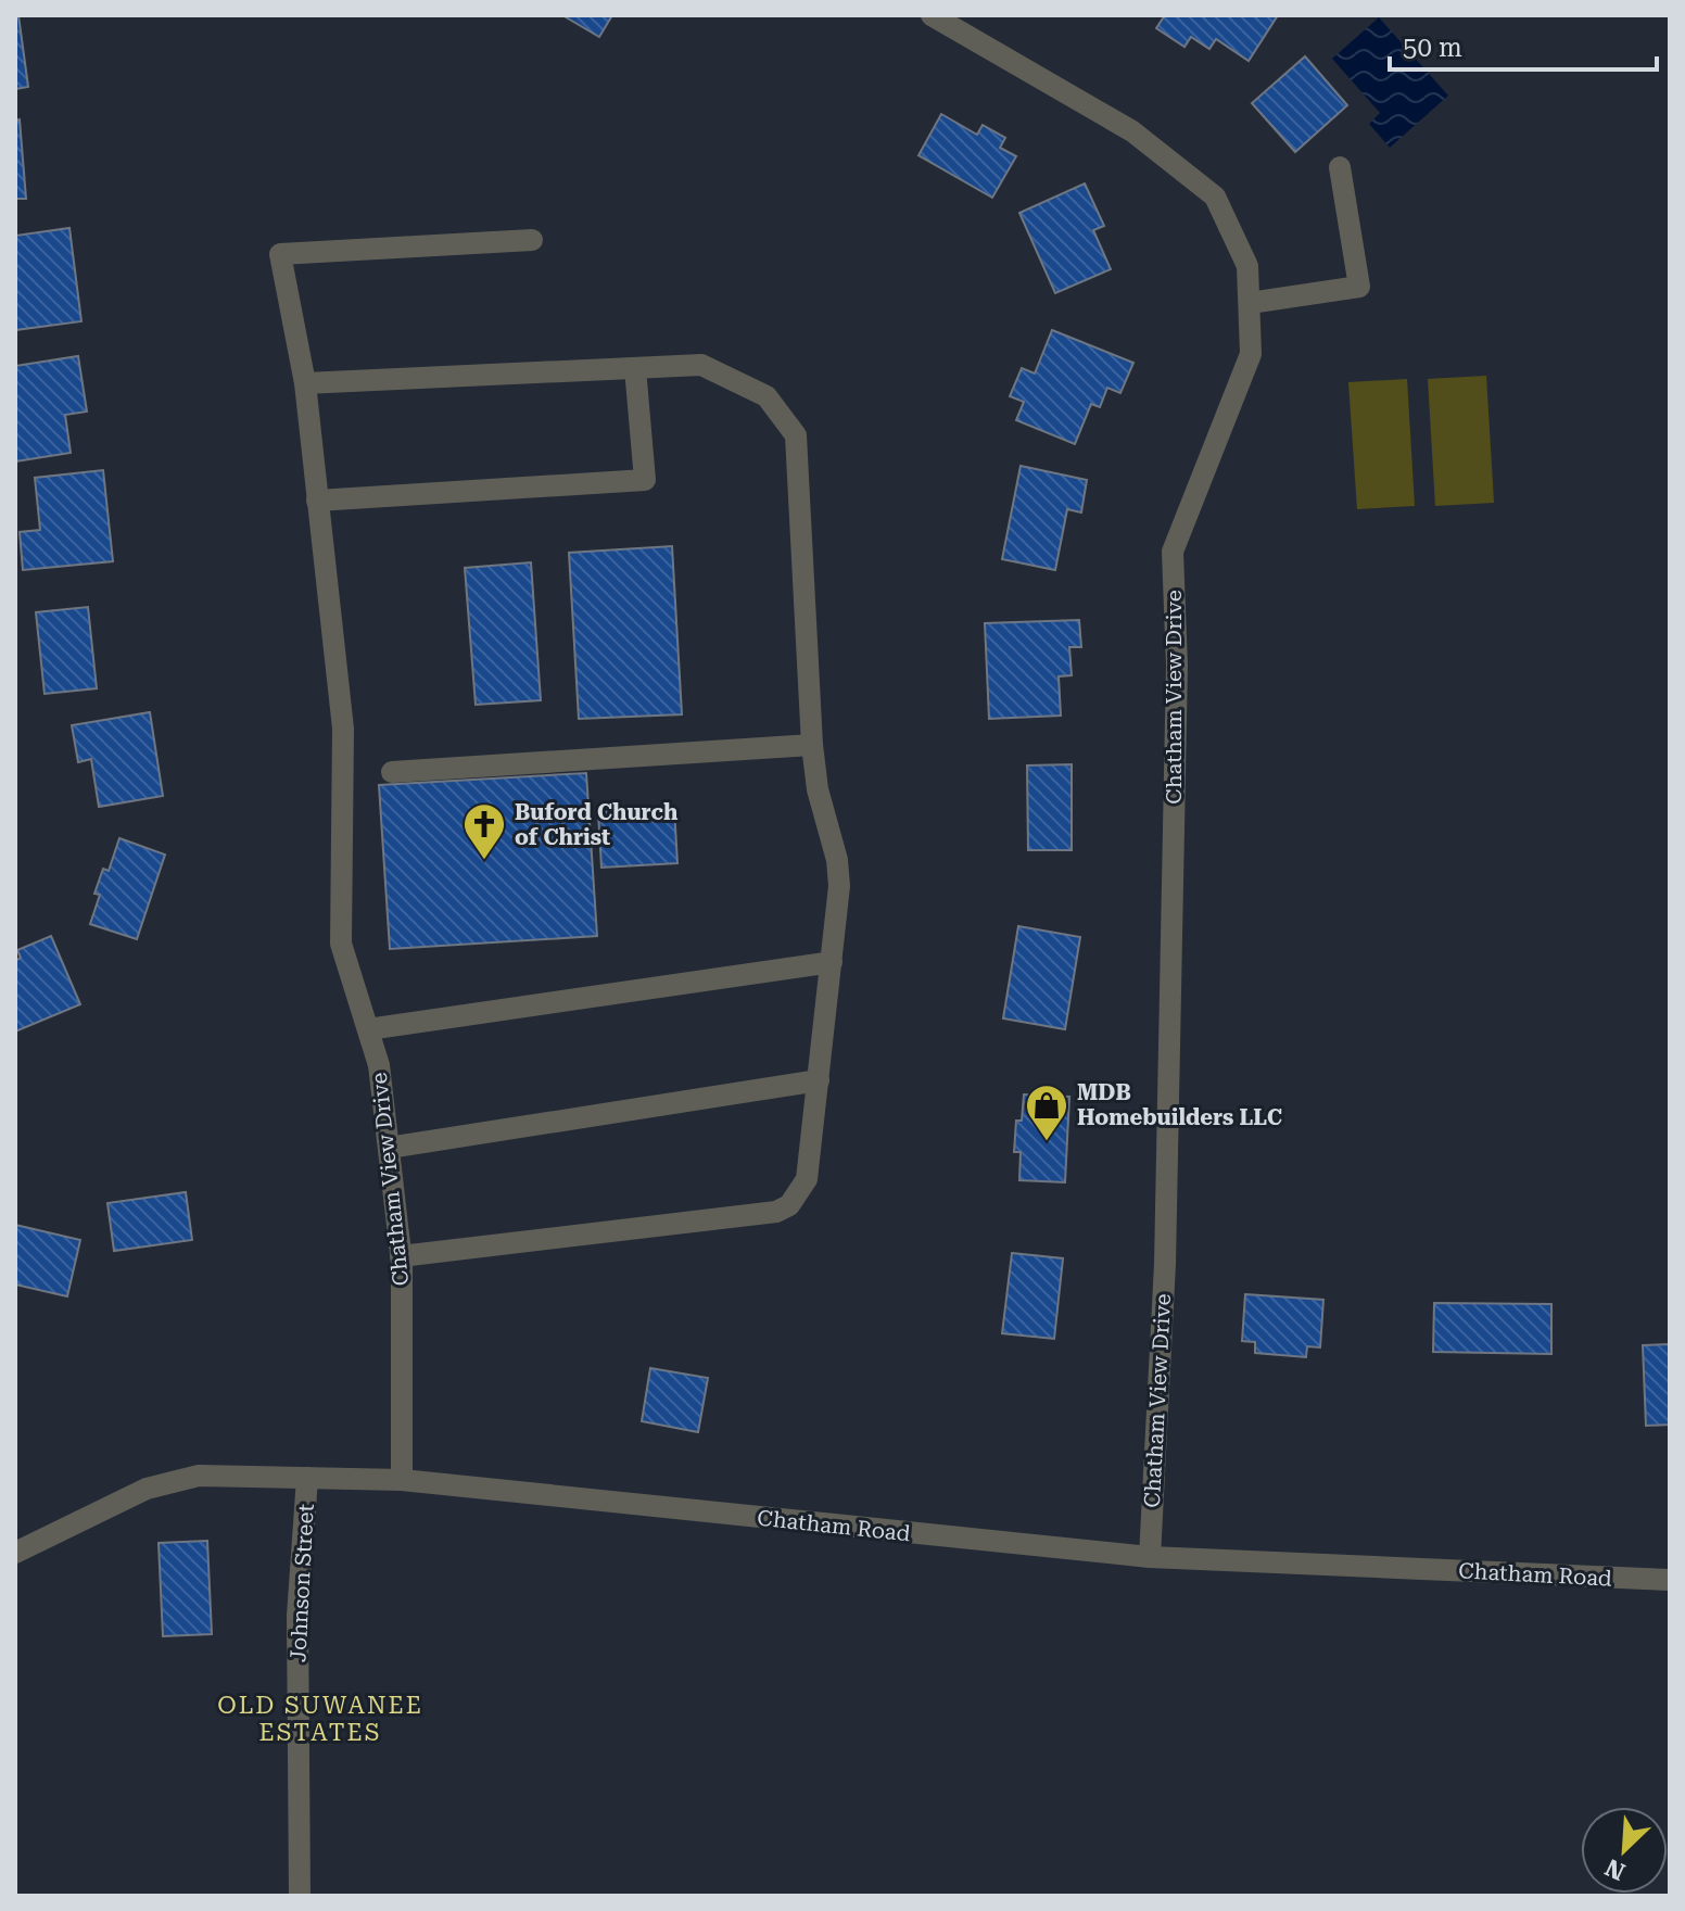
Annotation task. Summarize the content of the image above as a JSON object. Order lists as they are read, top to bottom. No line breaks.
{"streets":{"street":["Chatham View Drive","Chatham Road","Johnson Street"]},"crossings":[["Chatham View Drive","Chatham Road"],["Chatham Road","Johnson Street"]],"districts":["OLD SUWANEE ESTATES"],"places":{"church":["Buford Church of Christ"],"shop":["MDB Homebuilders LLC"]},"scale_bar":"50 m","north":"bottom left"}
